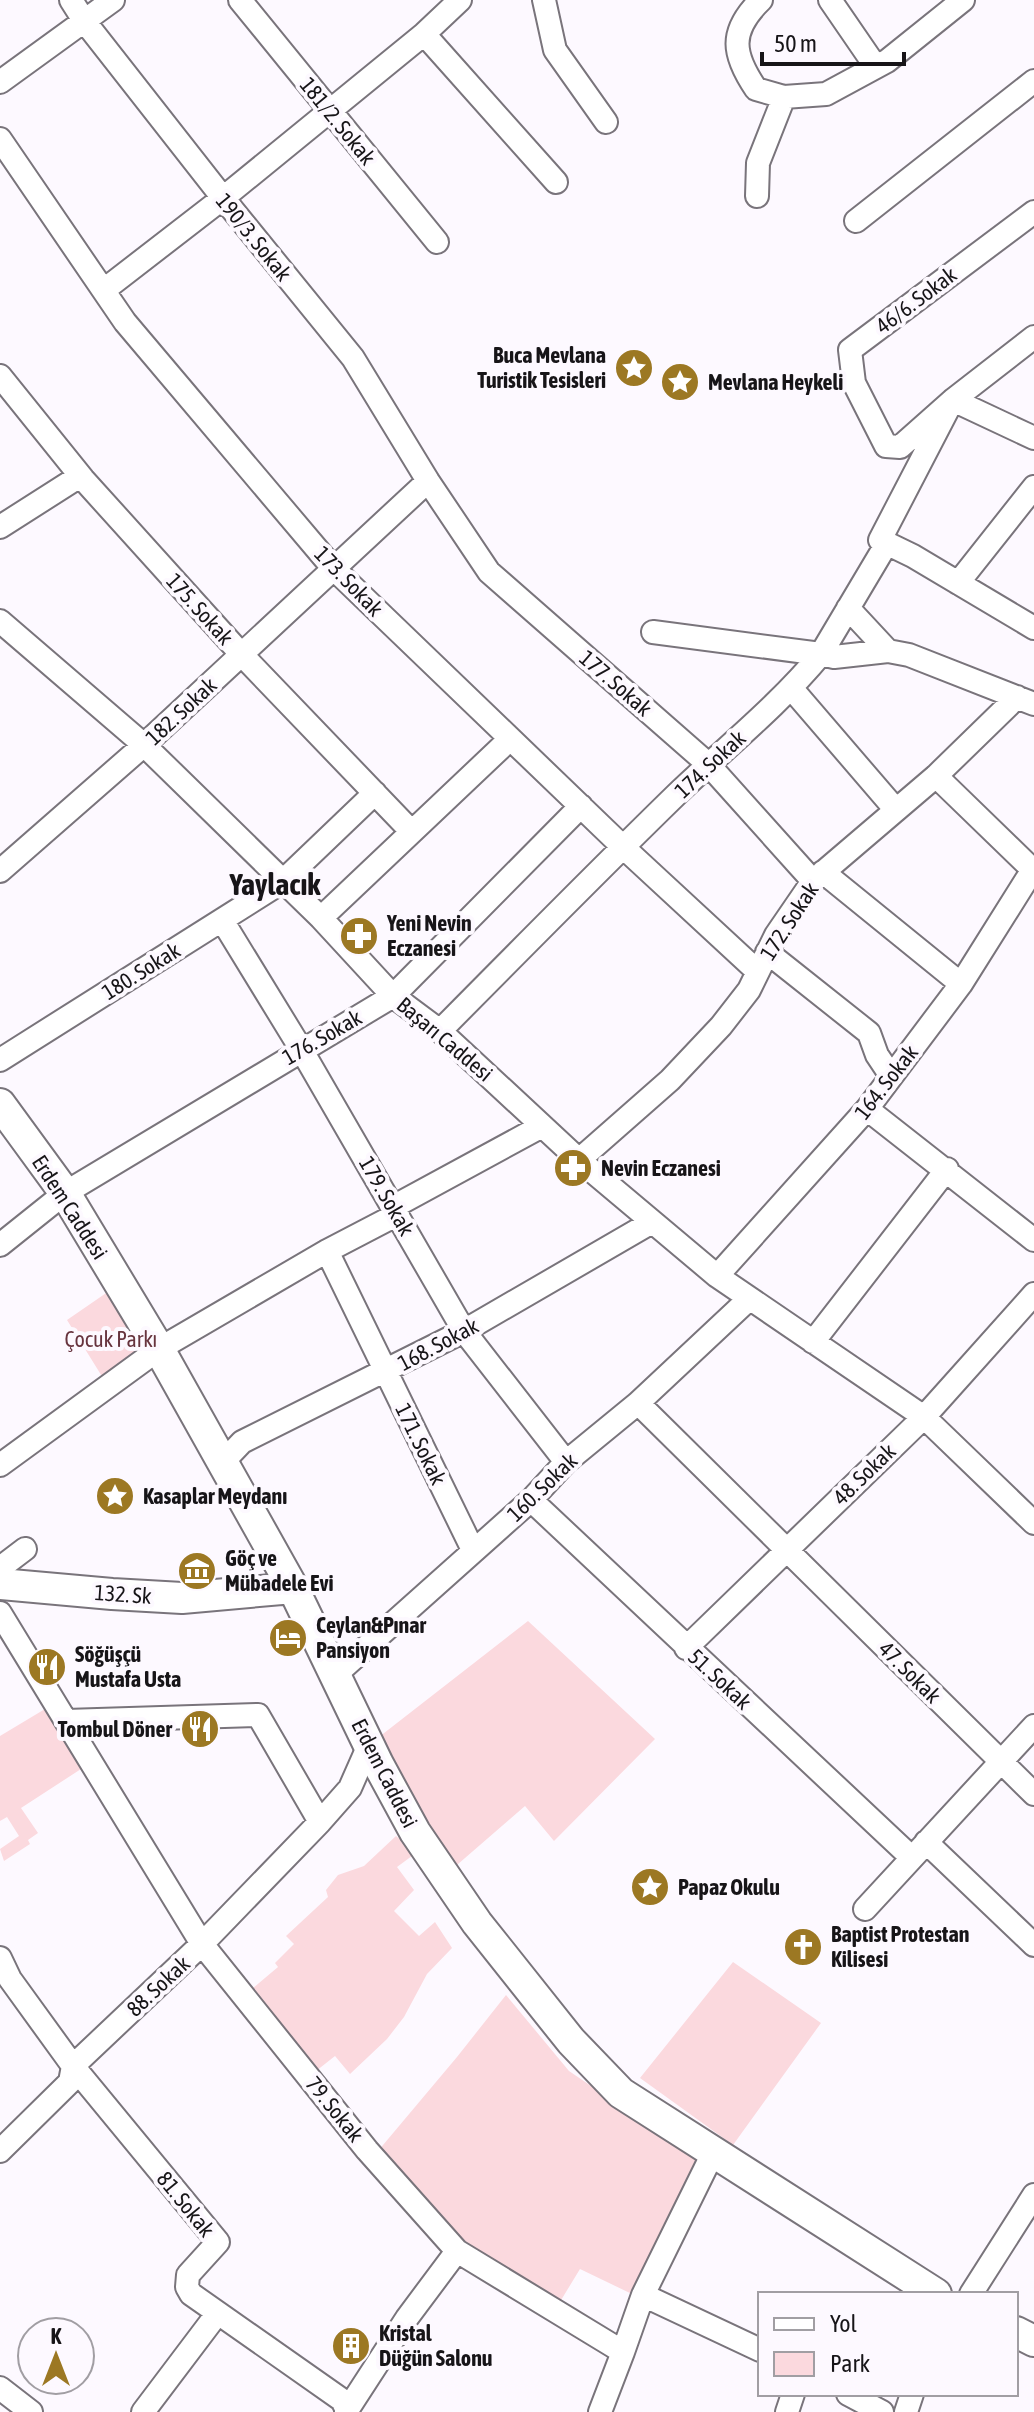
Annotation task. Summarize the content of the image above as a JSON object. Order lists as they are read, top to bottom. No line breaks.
{"streets":{"main road":["Erdem Caddesi","132. Sk"],"street":["181/2. Sokak","190/3. Sokak","46/6. Sokak","173. Sokak","175. Sokak","177. Sokak","182. Sokak","174. Sokak","172. Sokak","180. Sokak","176. Sokak","Başarı Caddesi","164. Sokak","179. Sokak","168. Sokak","171. Sokak","48. Sokak","160. Sokak","47. Sokak","51. Sokak","88. Sokak","79. Sokak","81. Sokak"]},"crossings":[["190/3. Sokak","177. Sokak"],["190/3. Sokak","182. Sokak"],["173. Sokak","182. Sokak"],["173. Sokak","174. Sokak"],["173. Sokak","172. Sokak"],["173. Sokak","176. Sokak"],["173. Sokak","164. Sokak"],["175. Sokak","182. Sokak"],["175. Sokak","180. Sokak"],["177. Sokak","182. Sokak"],["177. Sokak","174. Sokak"],["177. Sokak","172. Sokak"],["177. Sokak","164. Sokak"],["182. Sokak","Başarı Caddesi"],["174. Sokak","Başarı Caddesi"],["172. Sokak","Başarı Caddesi"],["180. Sokak","Başarı Caddesi"],["180. Sokak","179. Sokak"],["176. Sokak","Başarı Caddesi"],["176. Sokak","179. Sokak"],["176. Sokak","Erdem Caddesi"],["Başarı Caddesi","164. Sokak"],["Başarı Caddesi","168. Sokak"],["Başarı Caddesi","48. Sokak"],["Başarı Caddesi","160. Sokak"],["179. Sokak","168. Sokak"],["179. Sokak","160. Sokak"],["Erdem Caddesi","168. Sokak"],["Erdem Caddesi","160. Sokak"],["Erdem Caddesi","132. Sk"],["Erdem Caddesi","88. Sokak"],["168. Sokak","171. Sokak"],["171. Sokak","160. Sokak"],["48. Sokak","47. Sokak"],["48. Sokak","51. Sokak"],["160. Sokak","47. Sokak"],["160. Sokak","51. Sokak"],["88. Sokak","79. Sokak"],["88. Sokak","81. Sokak"]],"districts":["Yaylacık"],"parks":["Çocuk Parkı"],"places":{"place":["Buca Mevlana Turistik Tesisleri","Mevlana Heykeli","Kasaplar Meydanı","Papaz Okulu"],"pharmacy":["Yeni Nevin Eczanesi","Nevin Eczanesi"],"museum":["Göç ve Mübadele Evi"],"hotel":["Ceylan&Pınar Pansiyon"],"restaurant":["Söğüşçü Mustafa Usta","Tombul Döner"],"church":["Baptist Protestan Kilisesi"],"building":["Kristal Düğün Salonu"]},"legend":["Yol","Park"],"scale_bar":"50 m","north":"top"}
